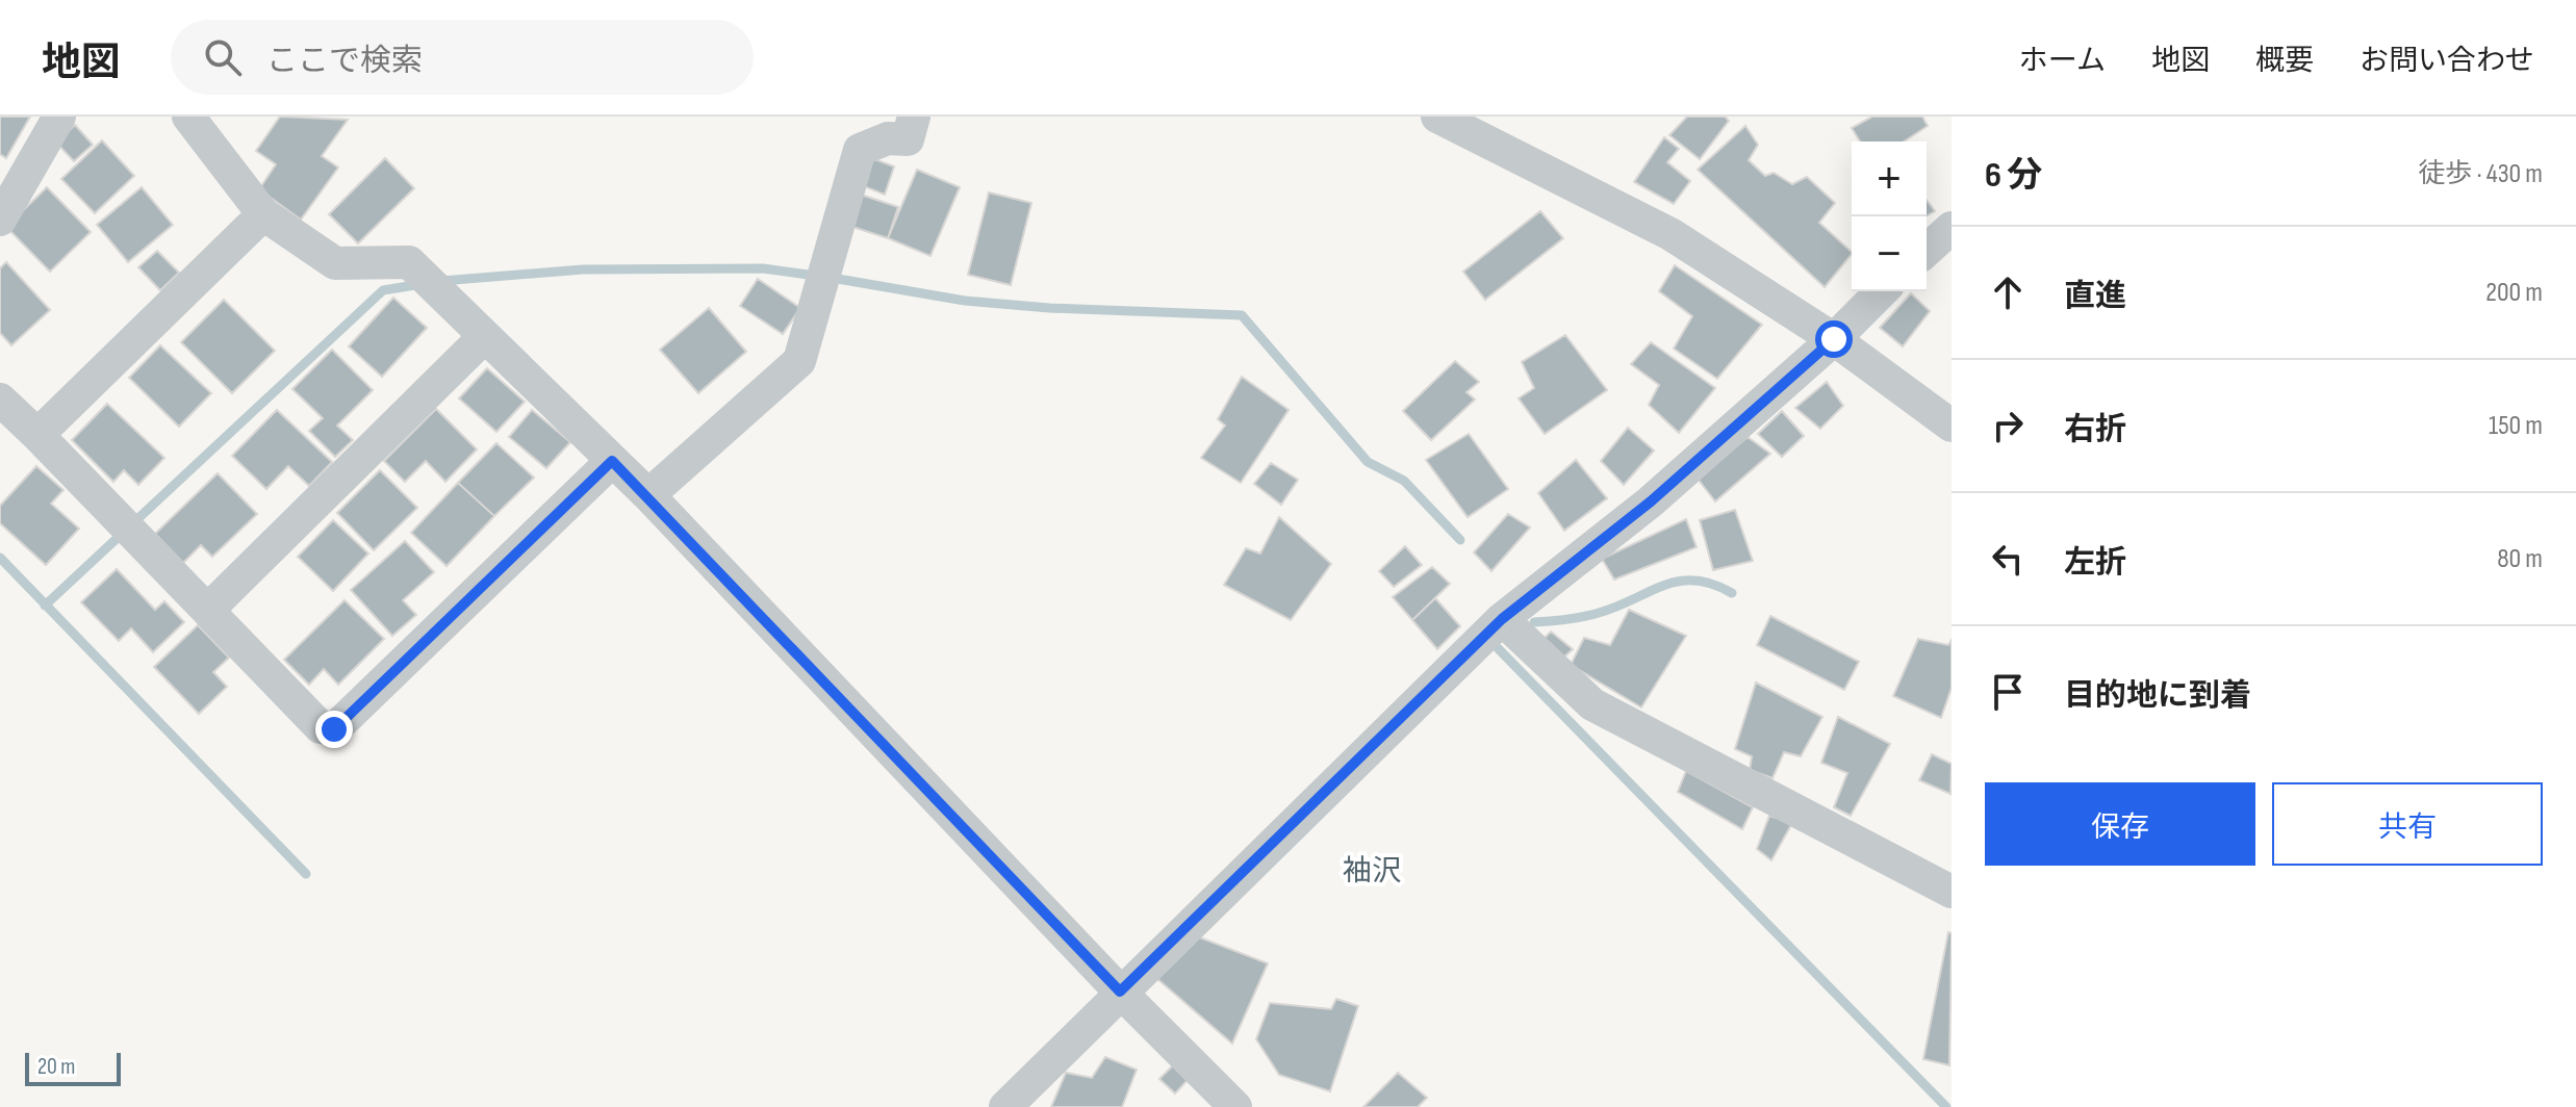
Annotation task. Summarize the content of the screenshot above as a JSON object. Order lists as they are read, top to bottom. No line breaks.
{"districts":["袖沢"],"scale_bar":"20 m","page":{"header":"地図","search":"ここで検索","nav":["ホーム","地図","概要","お問い合わせ"],"heading":["6 分","徒歩 · 430 m"],"map_buttons":["+","−"],"list":[["直進","200 m"],["右折","150 m"],["左折","80 m"],"目的地に到着"],"buttons":["保存","共有"],"scale":"20 m"}}
